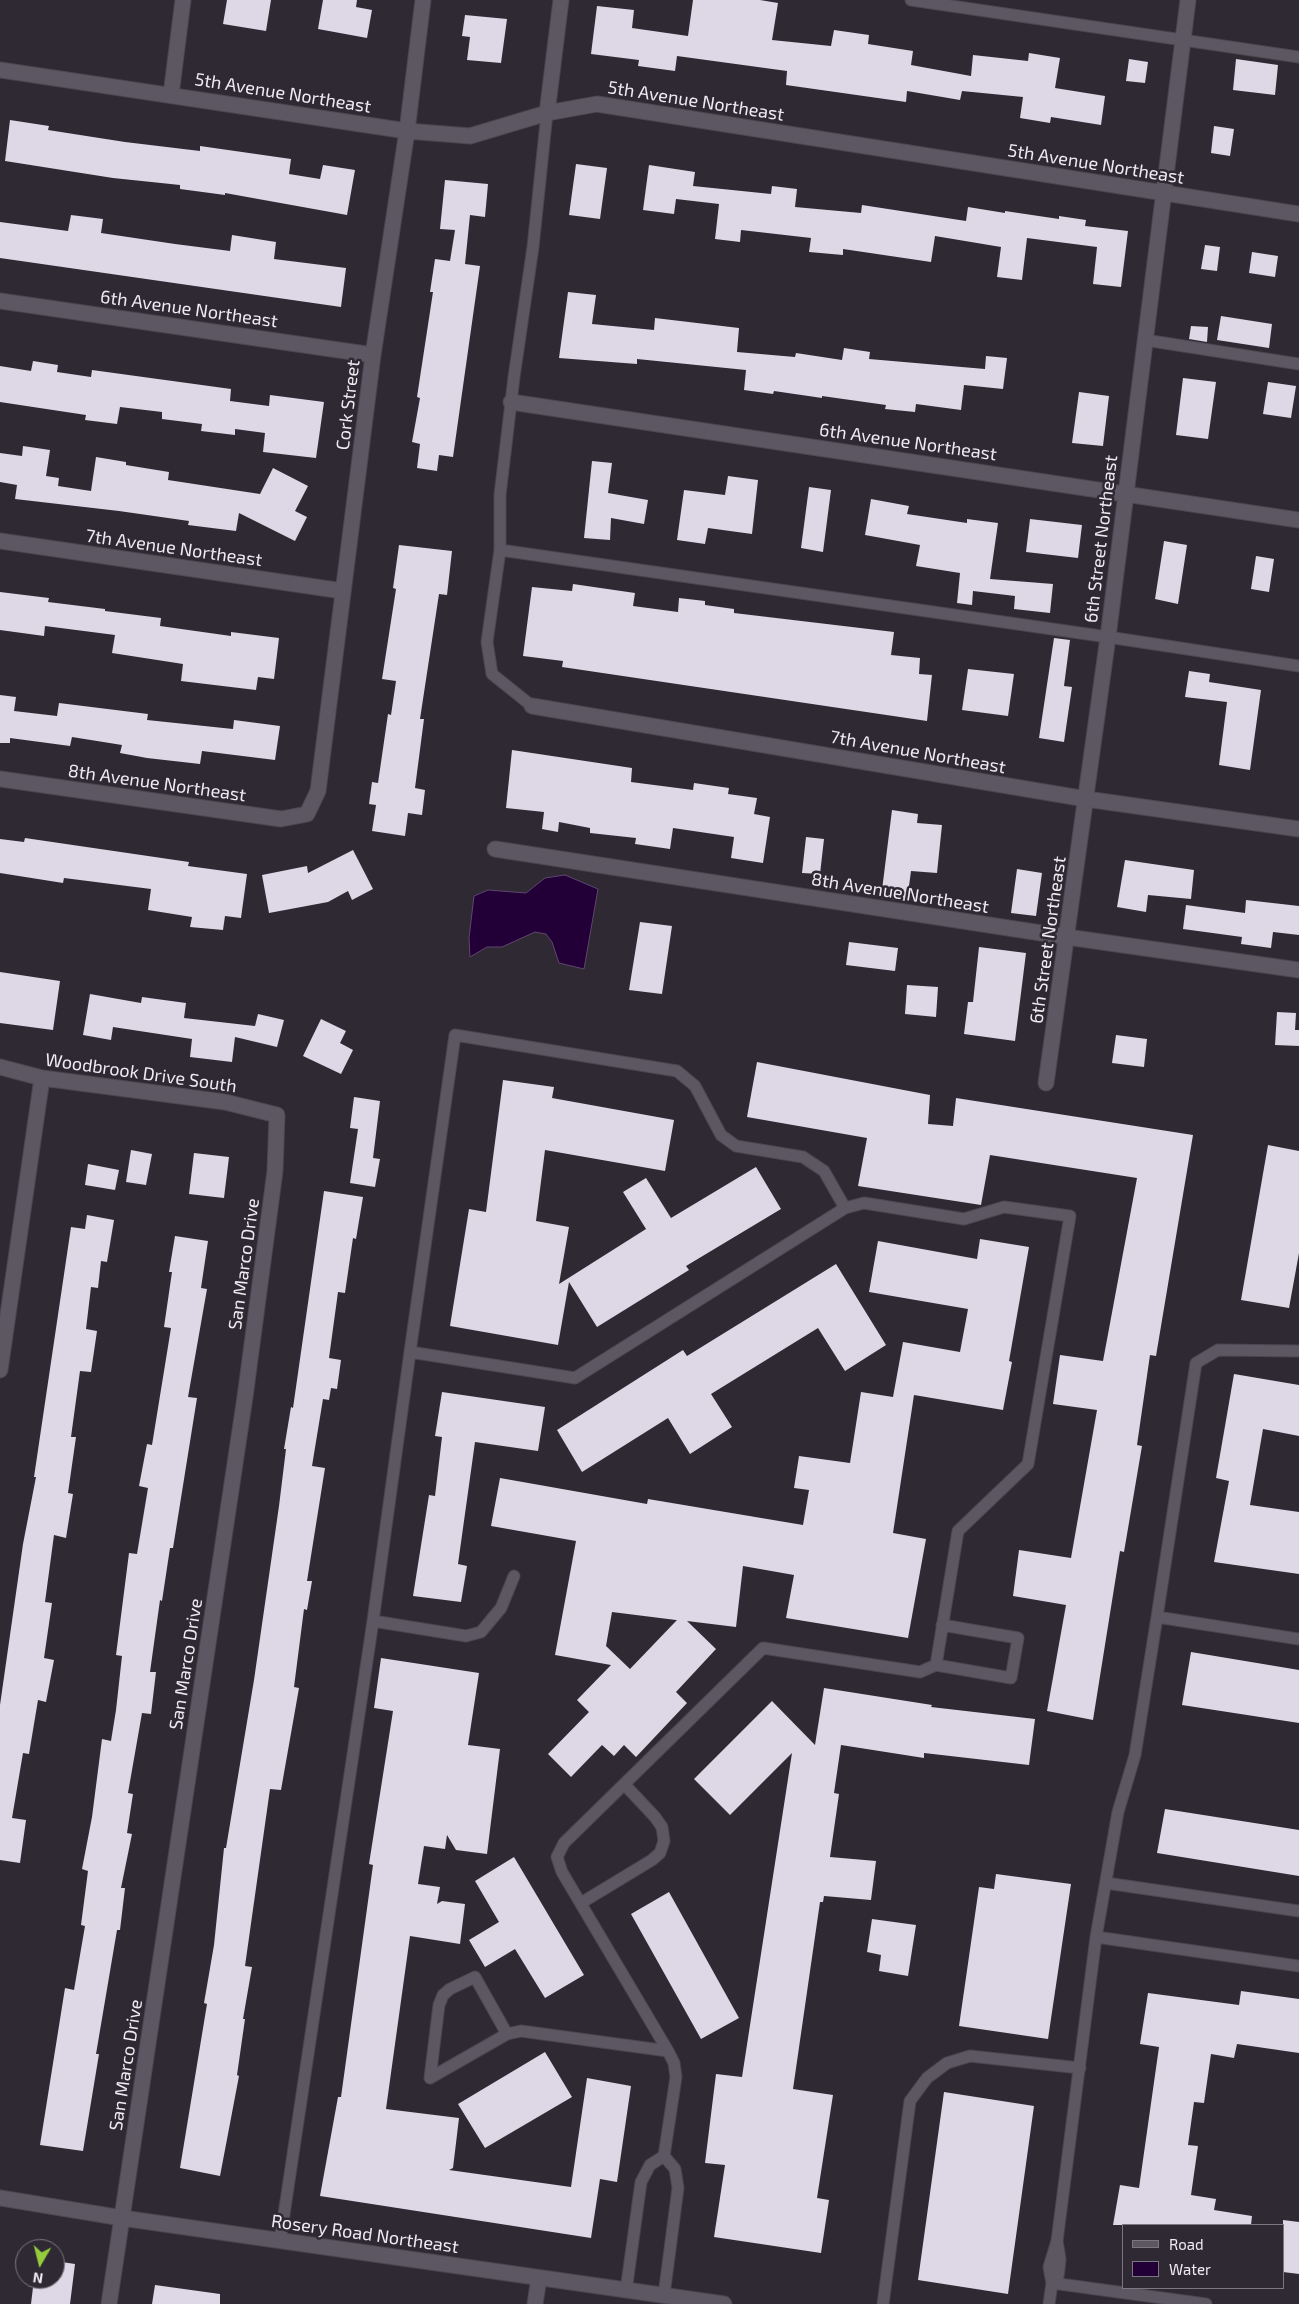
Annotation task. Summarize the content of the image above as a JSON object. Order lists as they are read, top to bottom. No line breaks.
{"streets":{"street":["5th Avenue Northeast","6th Avenue Northeast","Cork Street","6th Street Northeast","7th Avenue Northeast","8th Avenue Northeast","Woodbrook Drive South","San Marco Drive","Rosery Road Northeast"]},"crossings":[["5th Avenue Northeast","Cork Street"],["5th Avenue Northeast","6th Street Northeast"],["6th Avenue Northeast","Cork Street"],["6th Avenue Northeast","6th Street Northeast"],["Cork Street","7th Avenue Northeast"],["Cork Street","8th Avenue Northeast"],["6th Street Northeast","7th Avenue Northeast"],["6th Street Northeast","8th Avenue Northeast"],["Woodbrook Drive South","San Marco Drive"],["San Marco Drive","Rosery Road Northeast"]],"legend":["Road","Water"],"north":"bottom"}
